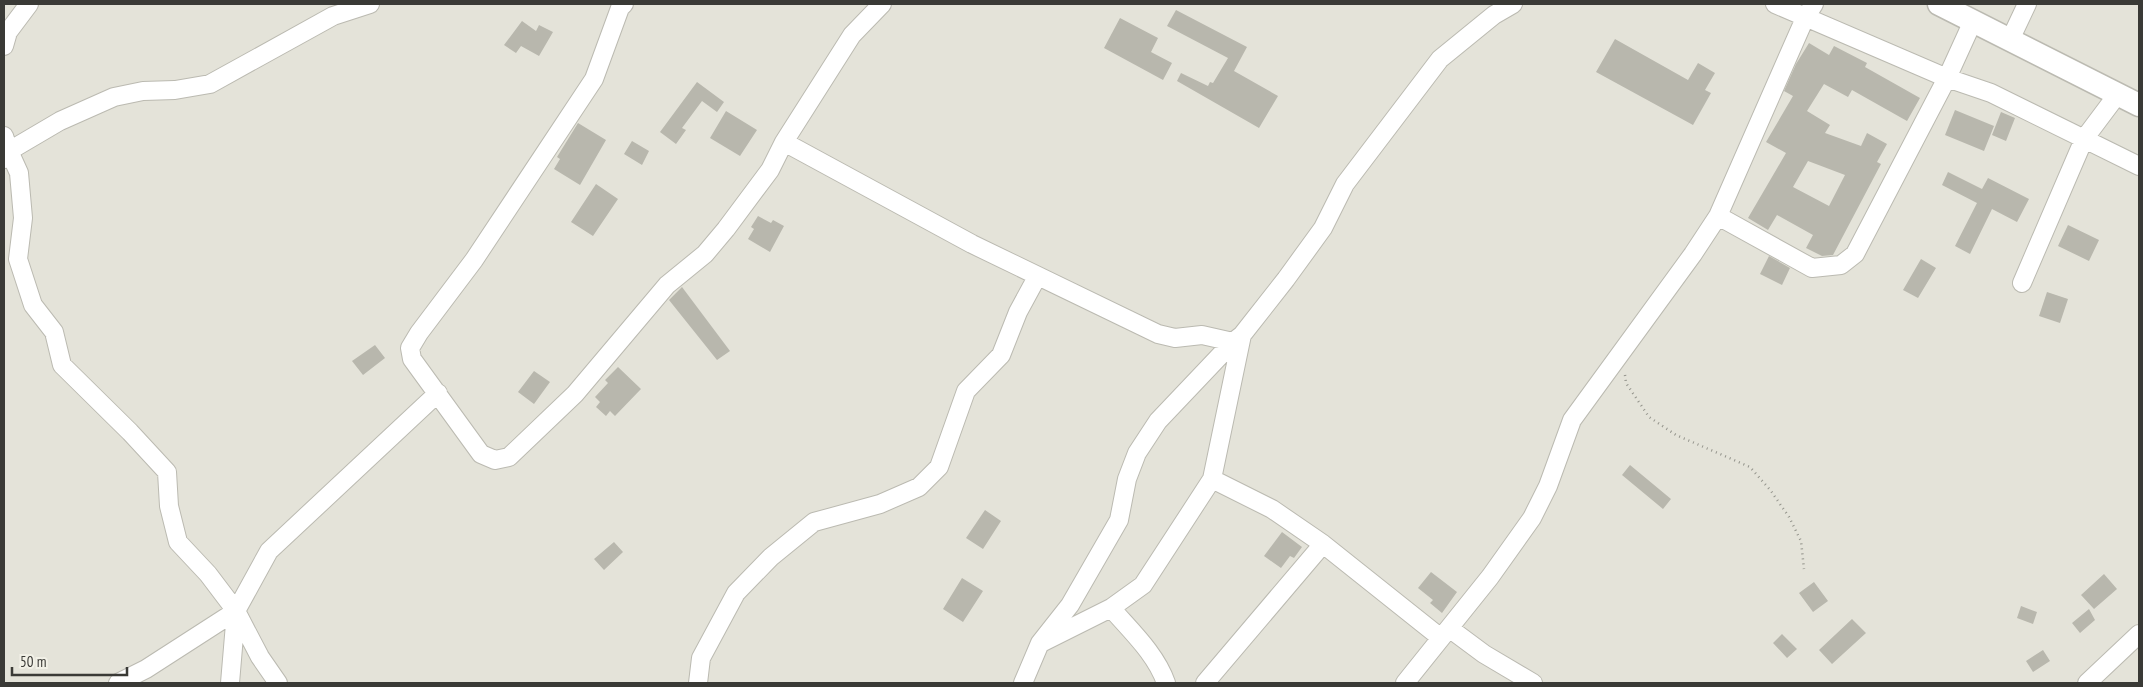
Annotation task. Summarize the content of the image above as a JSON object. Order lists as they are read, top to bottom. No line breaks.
{"scale_bar":"50 m"}
